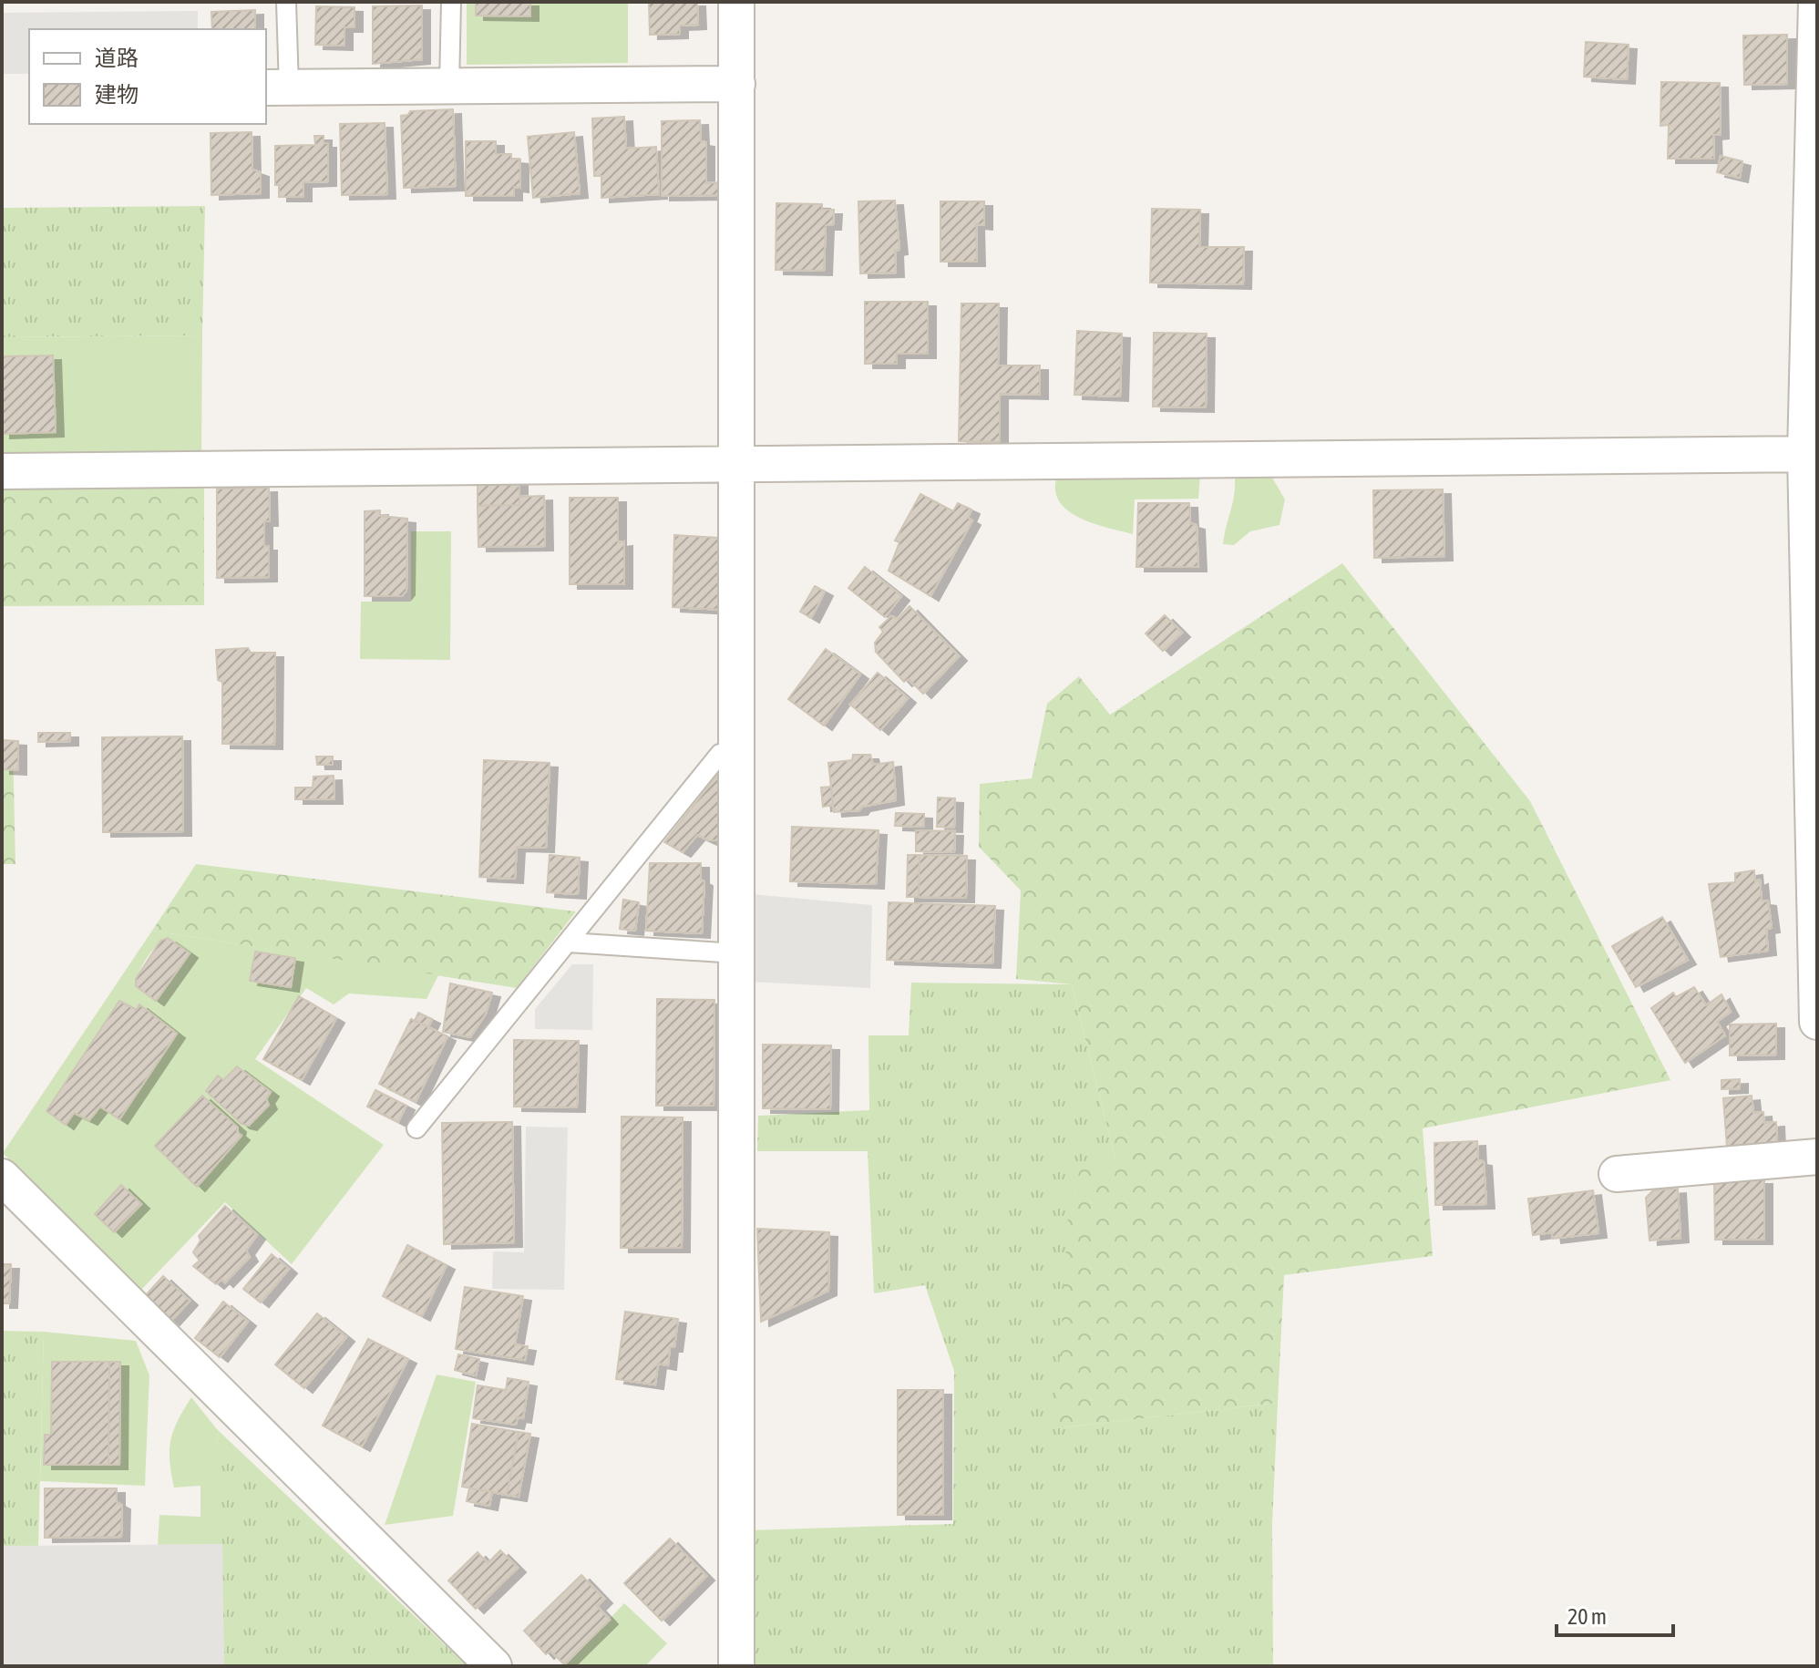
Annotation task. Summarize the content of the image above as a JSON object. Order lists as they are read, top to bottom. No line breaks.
{"legend":["道路","建物"],"scale_bar":"20 m"}
